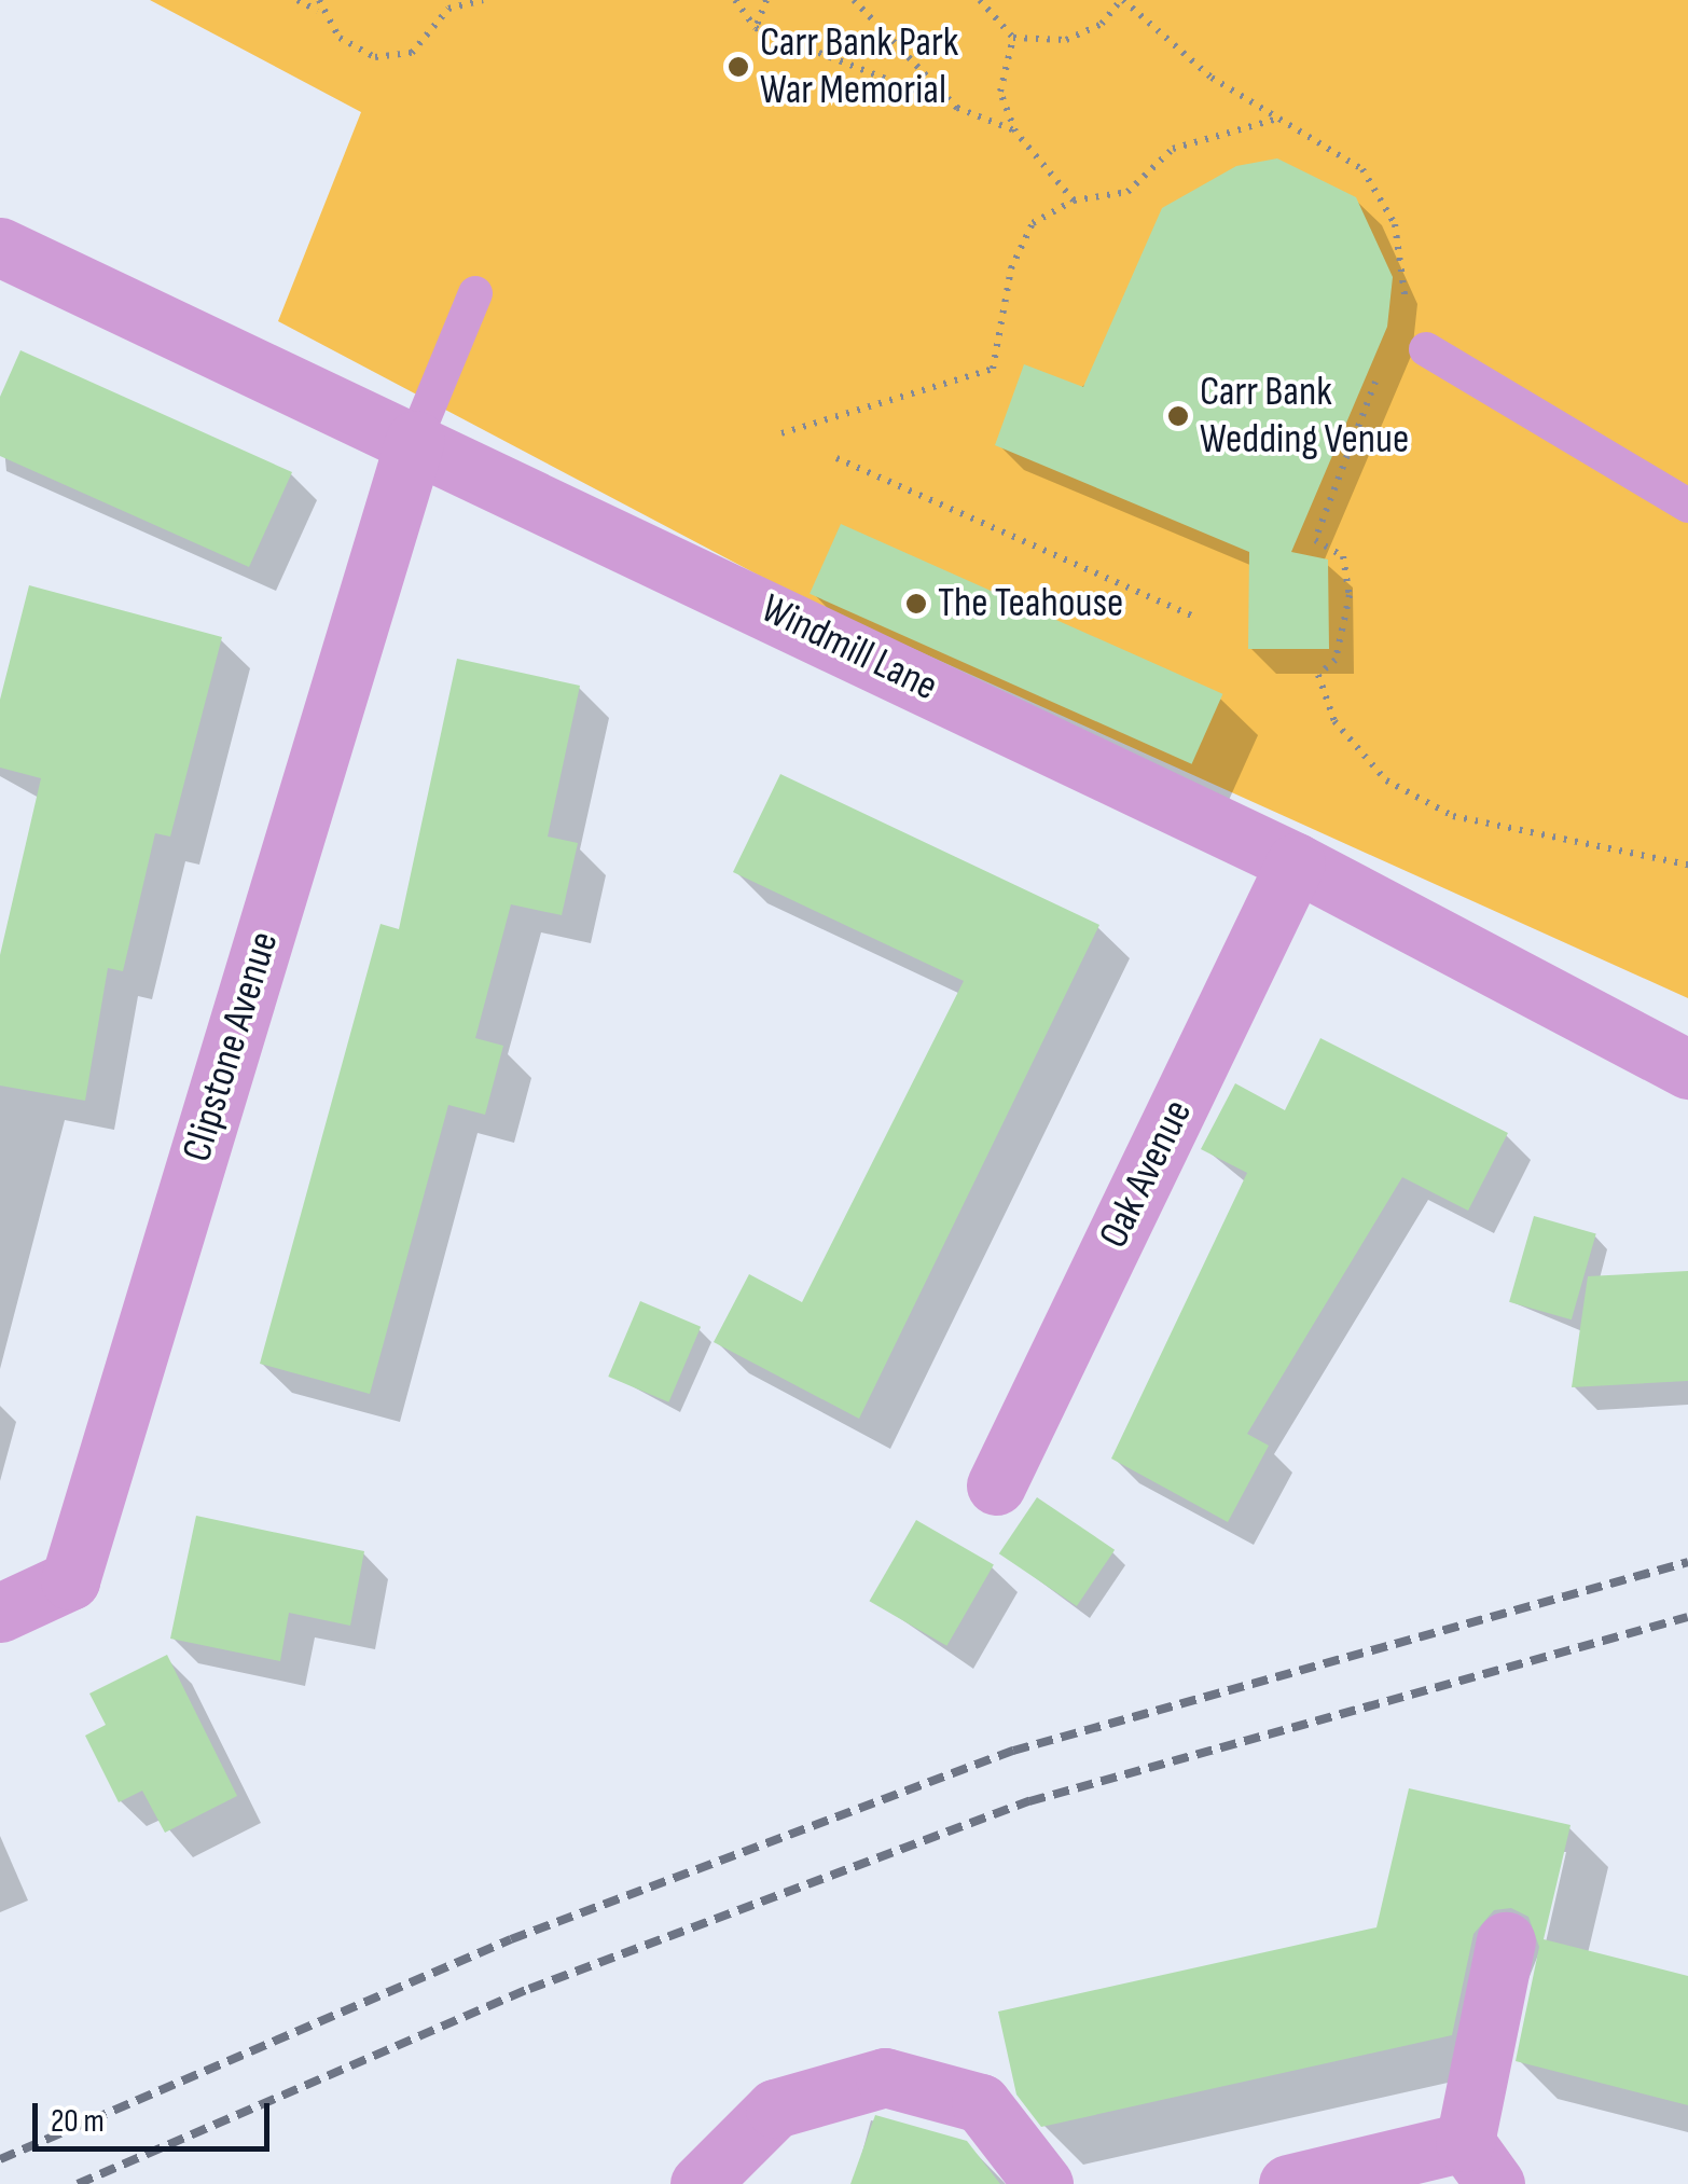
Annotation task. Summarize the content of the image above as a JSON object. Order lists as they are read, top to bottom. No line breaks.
{"streets":{"street":["Windmill Lane","Clipstone Avenue","Oak Avenue"]},"crossings":[["Windmill Lane","Clipstone Avenue"],["Windmill Lane","Oak Avenue"]],"places":["Carr Bank Park War Memorial","Carr Bank Wedding Venue","The Teahouse"],"scale_bar":"20 m"}
